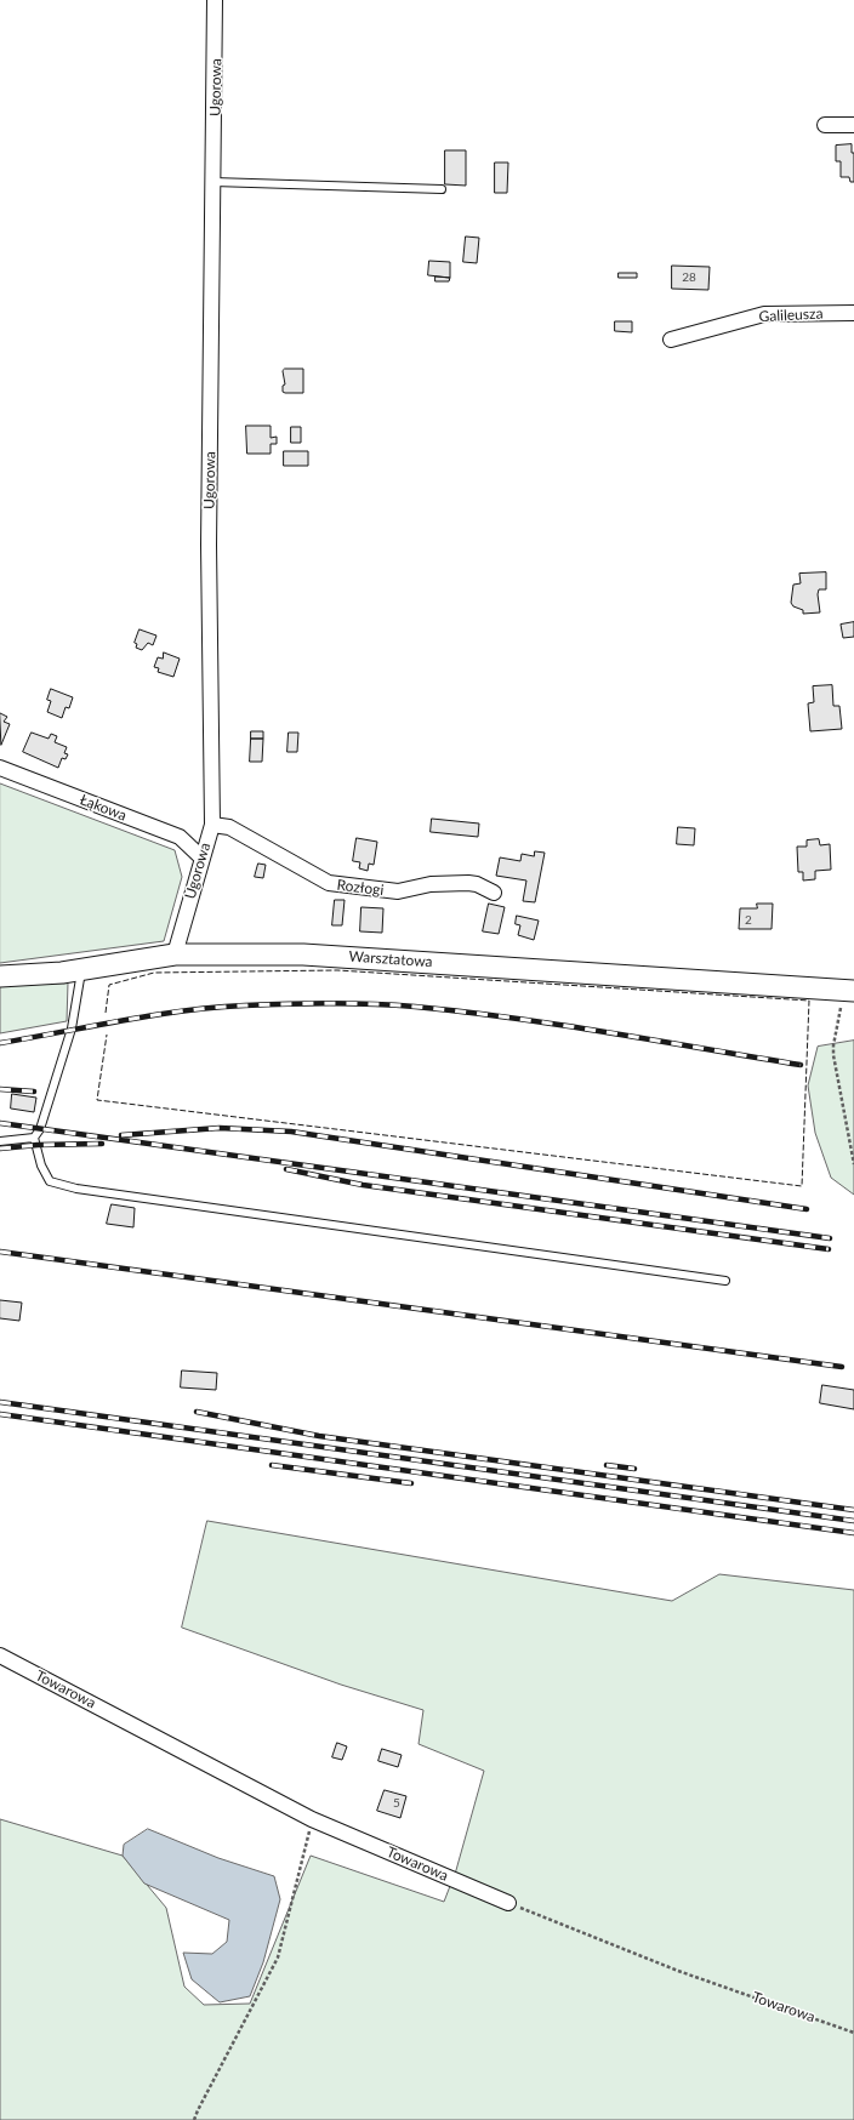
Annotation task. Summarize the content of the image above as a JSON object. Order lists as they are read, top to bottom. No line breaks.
{"streets":{"street":["Ugorowa","Galileusza","Łąkowa","Rozłogi","Warsztatowa","Towarowa"]},"crossings":[["Ugorowa","Łąkowa"],["Ugorowa","Rozłogi"],["Ugorowa","Warsztatowa"]],"house_numbers":["28","2","5"]}
